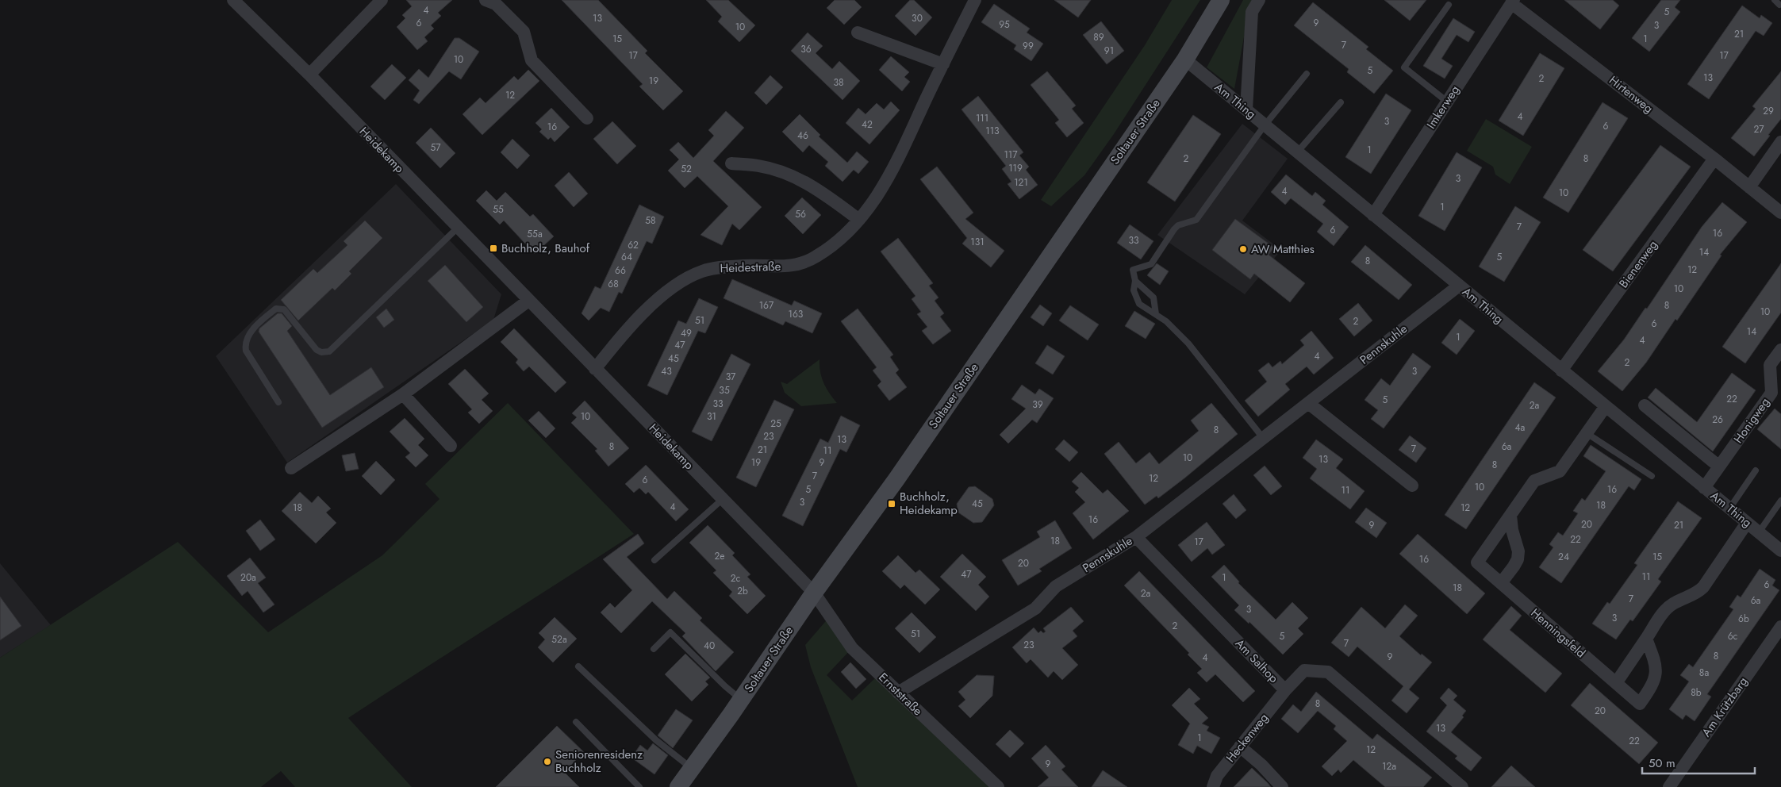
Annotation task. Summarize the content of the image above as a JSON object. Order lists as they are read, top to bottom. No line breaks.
{"streets":{"main road":["Soltauer Straße"],"street":["Hirtenweg","Am Thing","Imkerweg","Heidekamp","Bienenweg","Heidestraße","Pennskuhle","Honigweg","Henningsfeld","Am Salhop","Ernststraße","Am Krützbarg","Heckenweg"]},"crossings":[["Hirtenweg","Imkerweg"],["Hirtenweg","Bienenweg"],["Am Thing","Imkerweg"],["Am Thing","Soltauer Straße"],["Am Thing","Bienenweg"],["Am Thing","Pennskuhle"],["Am Thing","Honigweg"],["Am Thing","Henningsfeld"],["Soltauer Straße","Heidekamp"],["Soltauer Straße","Ernststraße"],["Heidekamp","Heidestraße"],["Heidekamp","Ernststraße"],["Pennskuhle","Am Salhop"],["Pennskuhle","Ernststraße"],["Am Salhop","Heckenweg"]],"places":{"transit":["Buchholz, Bauhof","Buchholz, Heidekamp"],"other":["AW Matthies","Seniorenresidenz Buchholz"]},"house_numbers":["4","5","13","30","6","9","95","3","10","21","89","15","1","7","99","36","91","17","17","10","5","13","2","19","38","12","29","4","111","3","42","6","16","27","113","46","57","1","117","2","8","119","52","3","121","4","10","1","55","56","58","7","6","16","55a","33","131","62","14","64","5","8","12","66","68","10","167","8","10","163","51","2","6","14","49","1","4","47","4","45","2","43","3","37","35","22","5","33","39","2a","10","31","26","25","4a","8","23","13","8","6a","7","21","11","10","13","19","9","8","7","12","6","10","5","16","11","3","45","18","4","18","12","16","20","9","21","22","18","17","2e","24","15","16","20","47","11","20a","1","2c","6","18","2b","2a","7","6a","3","3","6b","2","51","5","6c","52a","7","23","40","8","9","4","8a","8b","8","20","13","1","22","12","9","12a"],"scale_bar":"50 m"}
